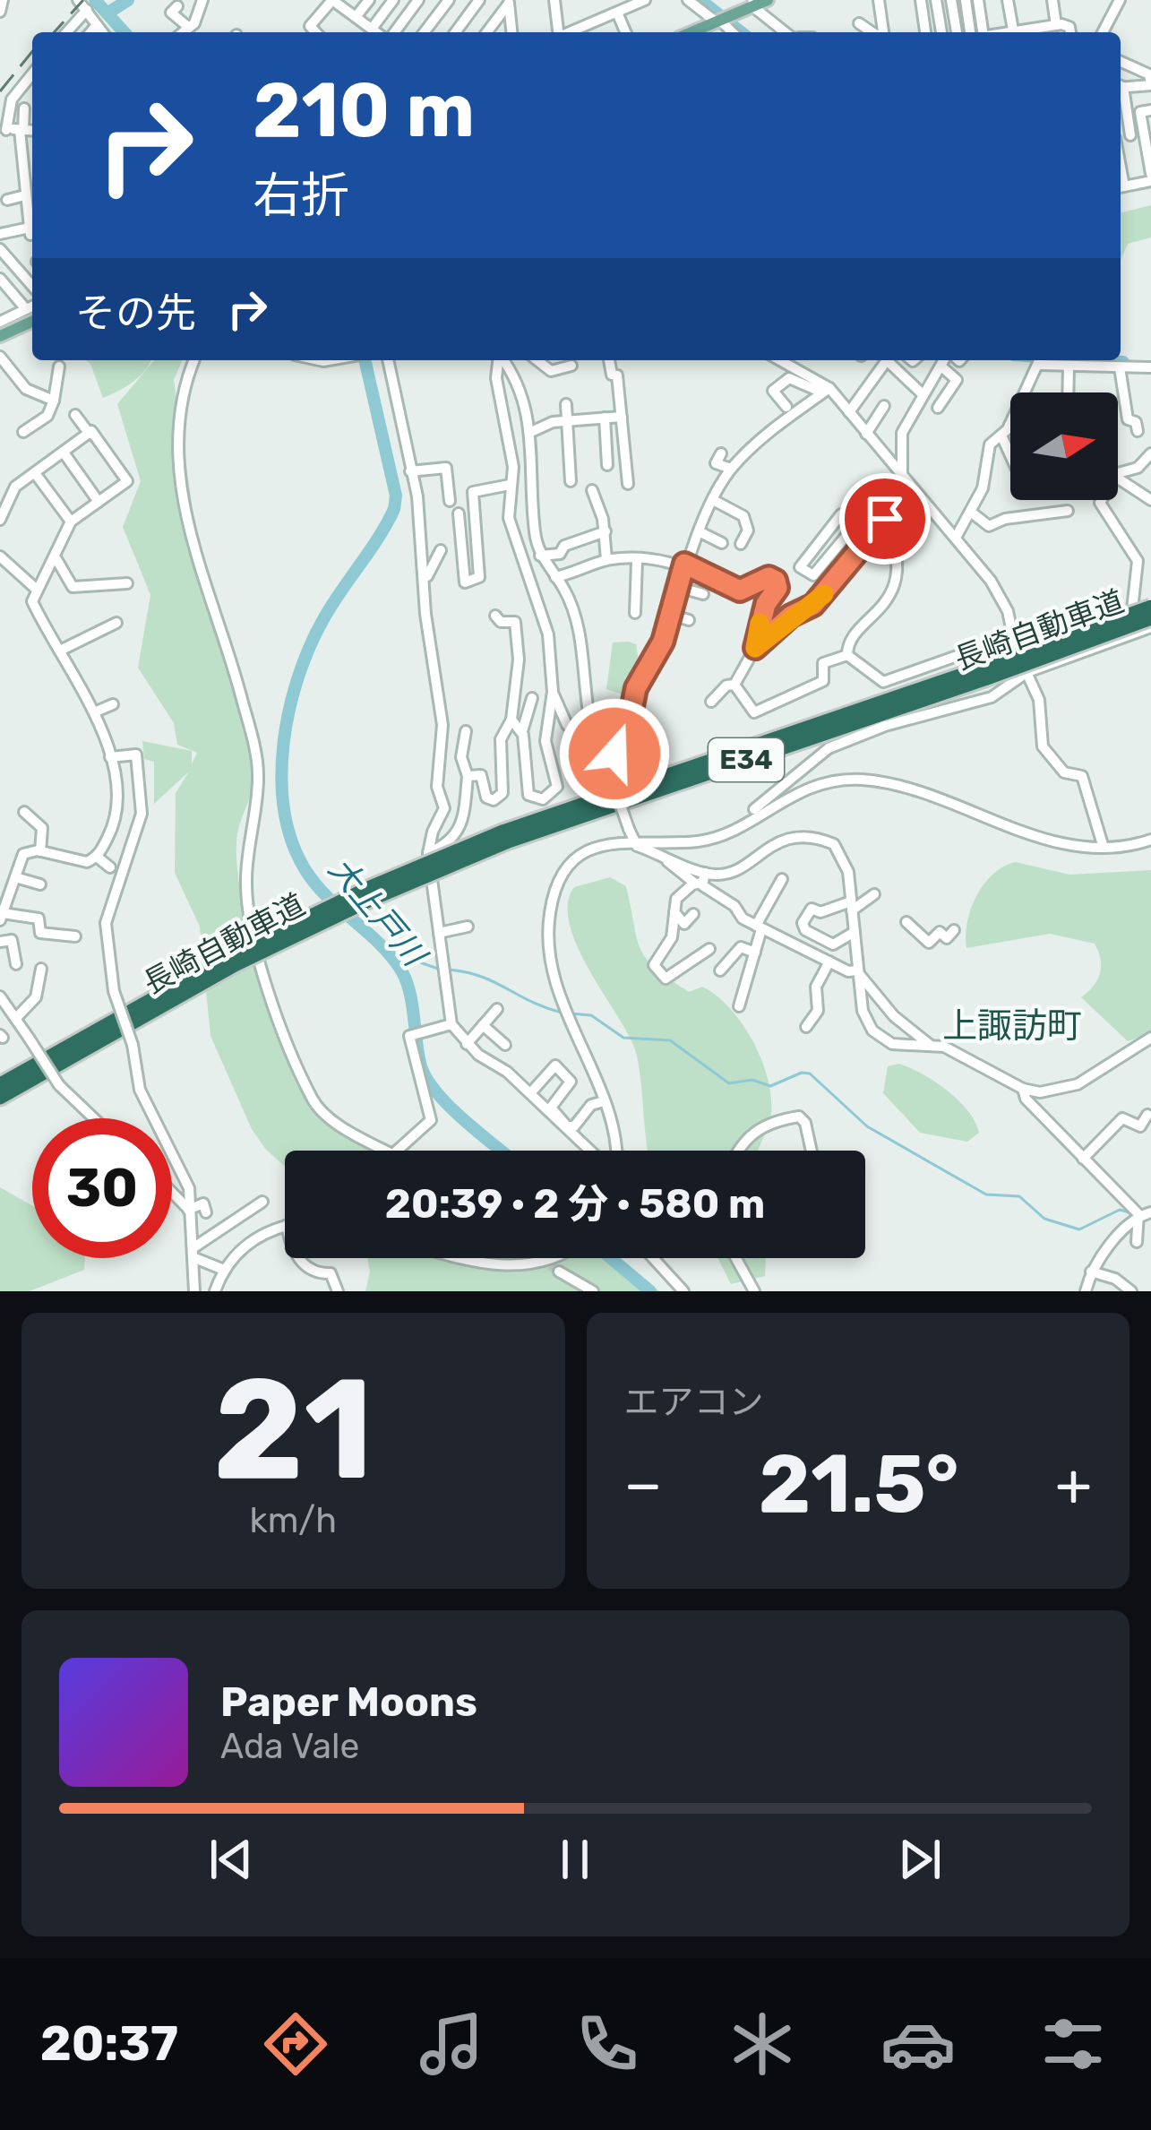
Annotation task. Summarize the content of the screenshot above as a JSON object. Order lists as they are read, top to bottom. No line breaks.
{"streets":{"highway":["長崎自動車道","E34"]},"districts":["上諏訪町"],"water":["大上戸川"],"north":"right","page":{"turn":["210 m","右折"],"then":"その先","limit":"30","trip":"20:39 · 2 分 · 580 m","tile":[["21","km/h"],"エアコン"],"heat":["−","21.5°","+"],"song":["Paper Moons","Ada Vale"],"tabs":"20:37"}}
